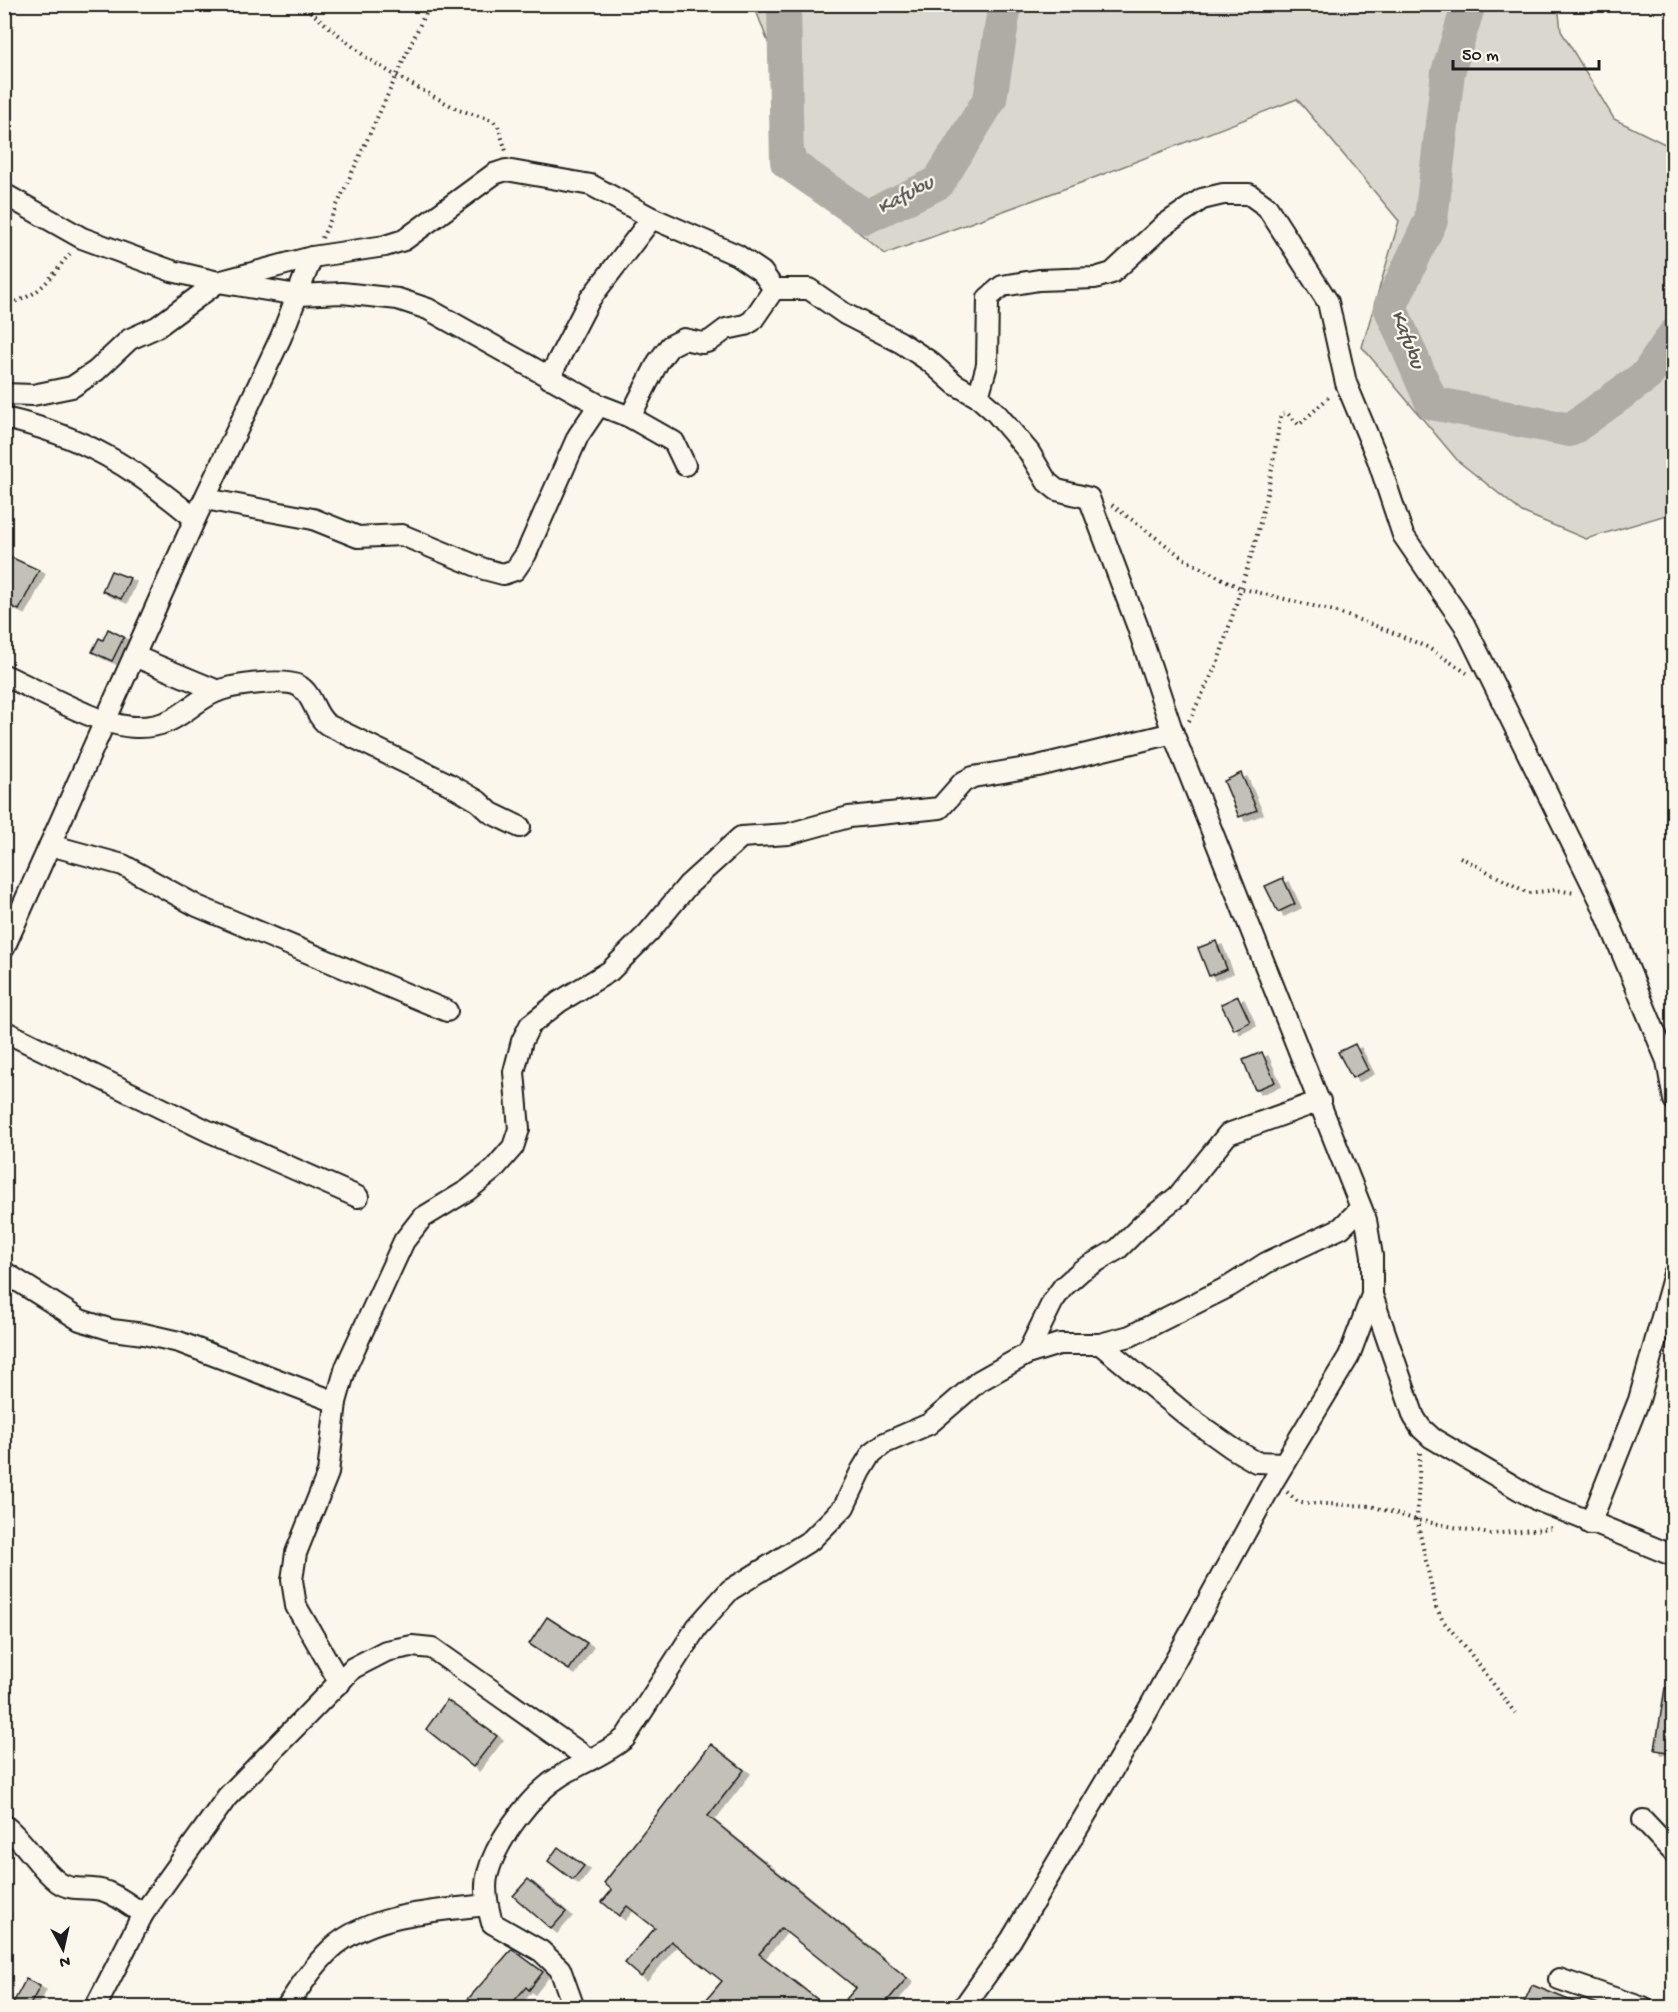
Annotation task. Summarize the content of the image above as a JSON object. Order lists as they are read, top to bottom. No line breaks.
{"water":["Kafubu"],"scale_bar":"50 m","north":"bottom"}
